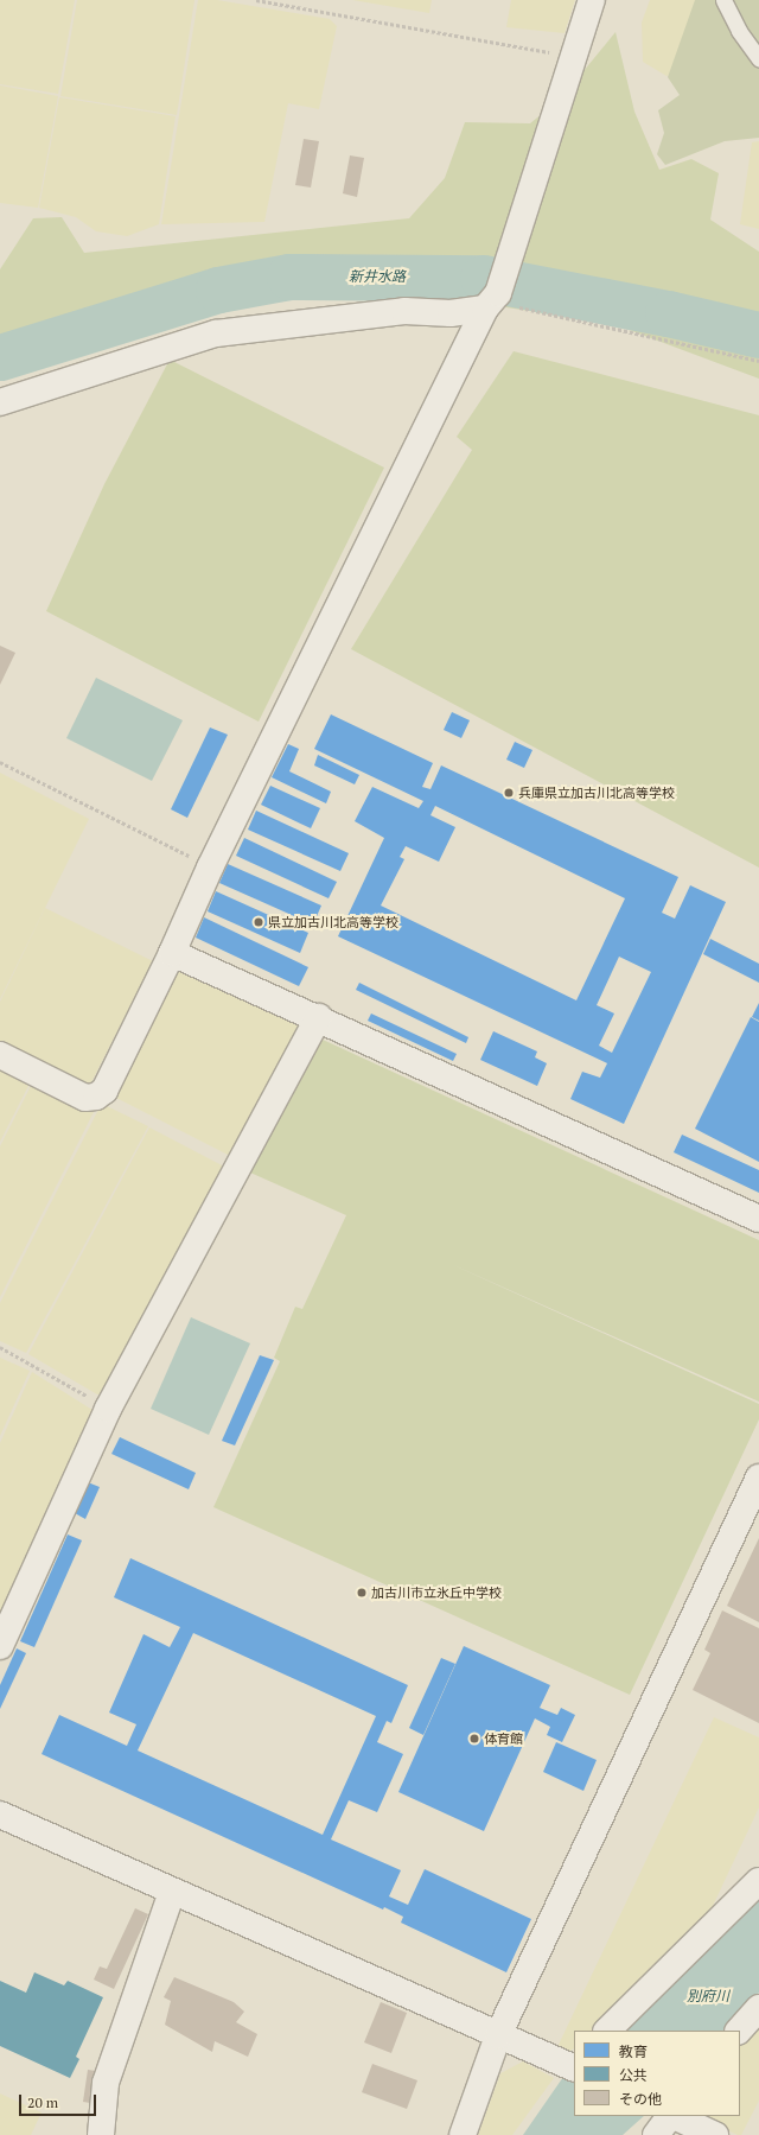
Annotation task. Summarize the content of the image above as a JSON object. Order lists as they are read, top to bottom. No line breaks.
{"water":["新井水路","別府川"],"places":["兵庫県立加古川北高等学校","県立加古川北高等学校","加古川市立氷丘中学校","体育館"],"legend":["教育","公共","その他"],"scale_bar":"20 m"}
